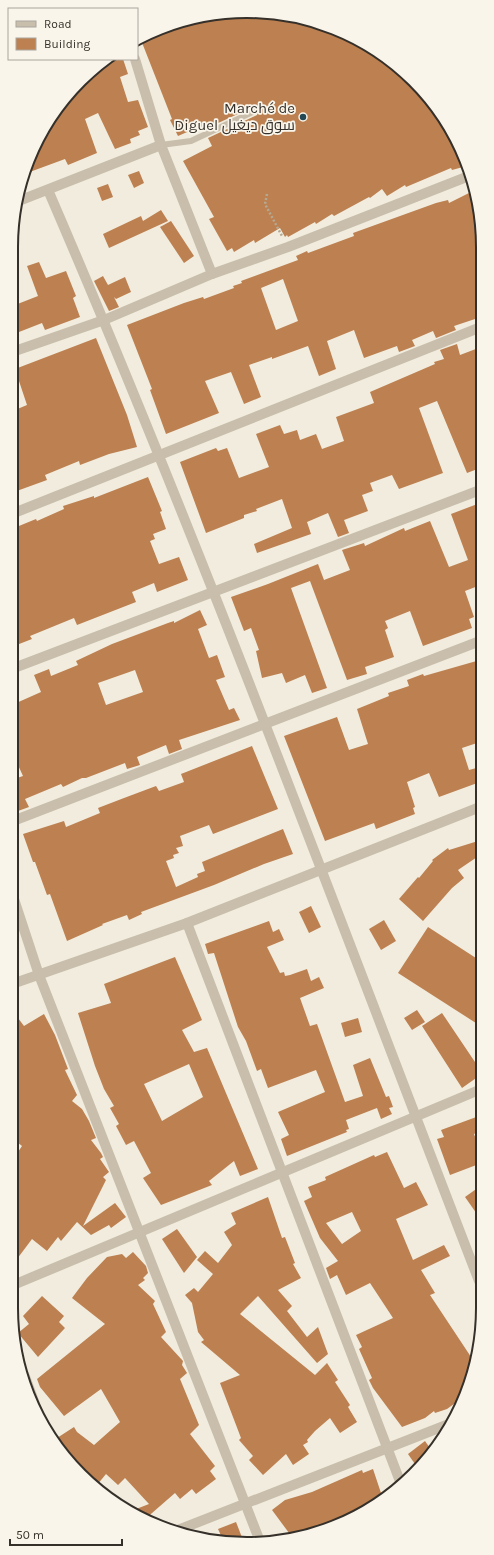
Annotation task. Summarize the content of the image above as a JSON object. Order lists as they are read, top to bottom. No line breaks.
{"places":["Marché de Diguel سوق ديغيل"],"legend":["Road","Building"],"scale_bar":"50 m"}
